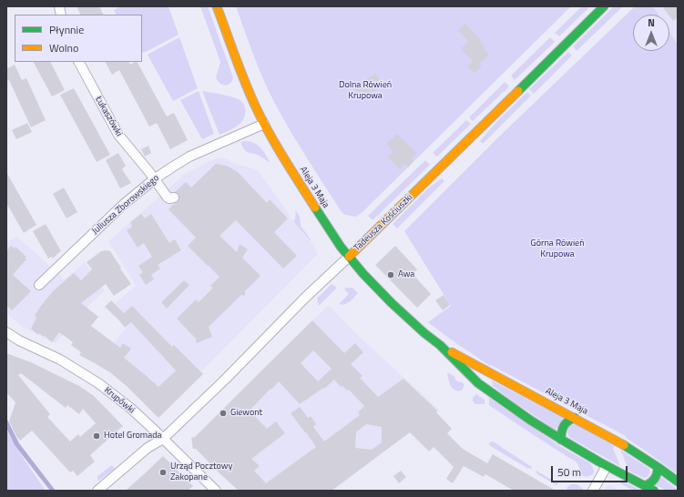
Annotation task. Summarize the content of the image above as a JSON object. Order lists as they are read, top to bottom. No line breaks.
{"streets":{"street":["Łukaszówki","Aleja 3 Maja","Juliusza Zborowskiego","Tadeusza Kościuszki","Krupówki"]},"crossings":[["Łukaszówki","Juliusza Zborowskiego"],["Aleja 3 Maja","Juliusza Zborowskiego"],["Aleja 3 Maja","Tadeusza Kościuszki"],["Tadeusza Kościuszki","Krupówki"]],"parks":["Dolna Rówień Krupowa","Górna Rówień Krupowa"],"places":["Awa","Giewont","Hotel Gromada","Urząd Pocztowy Zakopane"],"legend":["Płynnie","Wolno"],"scale_bar":"50 m","north":"top"}
